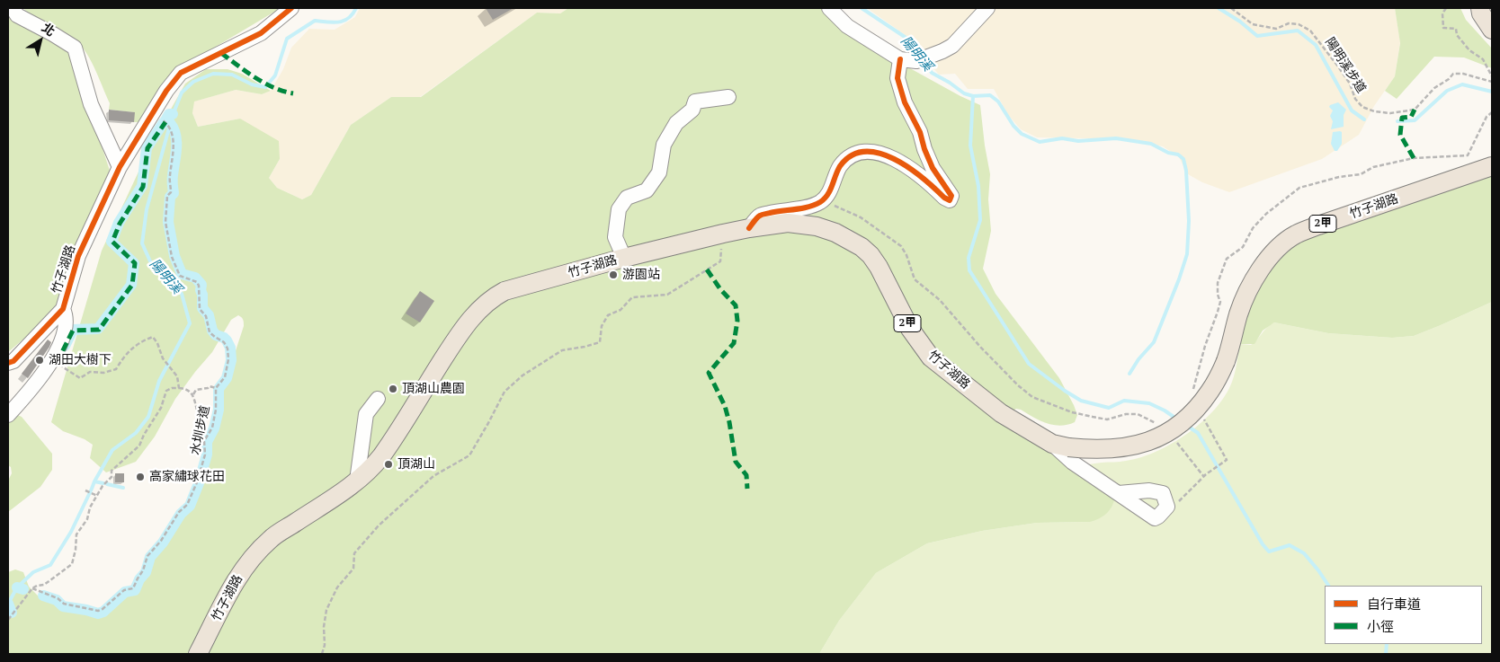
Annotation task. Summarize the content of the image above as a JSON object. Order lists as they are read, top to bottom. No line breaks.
{"streets":{"main road":["竹子湖路","2甲"],"path":["陽明溪步道","水圳步道"]},"water":["陽明溪"],"places":["游園站","湖田大樹下","頂湖山農園","頂湖山","高家繡球花田"],"legend":["自行車道","小徑"],"north":"top right"}
